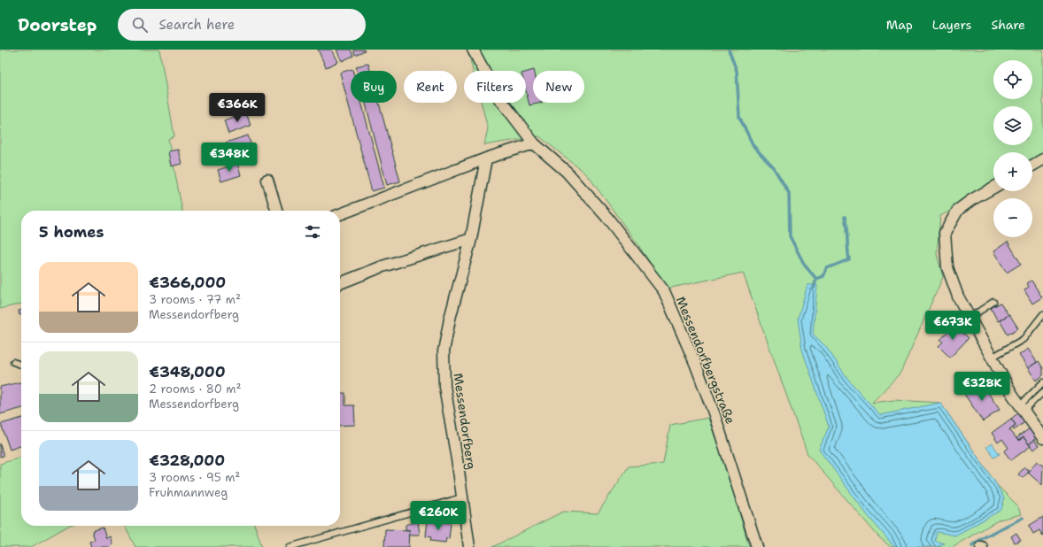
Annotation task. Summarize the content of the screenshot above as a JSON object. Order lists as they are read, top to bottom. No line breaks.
{"streets":{"street":["Messendorfbergstraße","Messendorfberg"]},"page":{"header":"Doorstep","search":"Search here","nav":["Map","Layers","Share"],"map_buttons":["+","−"],"chip":["Buy","Rent","Filters","New"],"price":["€366K","€348K","€673K","€328K","€260K"],"heading":"5 homes","list":[{"name":"€366,000","note":"3 rooms · 77 m² · Messendorfberg"},{"name":"€348,000","note":"2 rooms · 80 m² · Messendorfberg"},{"name":"€328,000","note":"3 rooms · 95 m² · Fruhmannweg"}]}}
